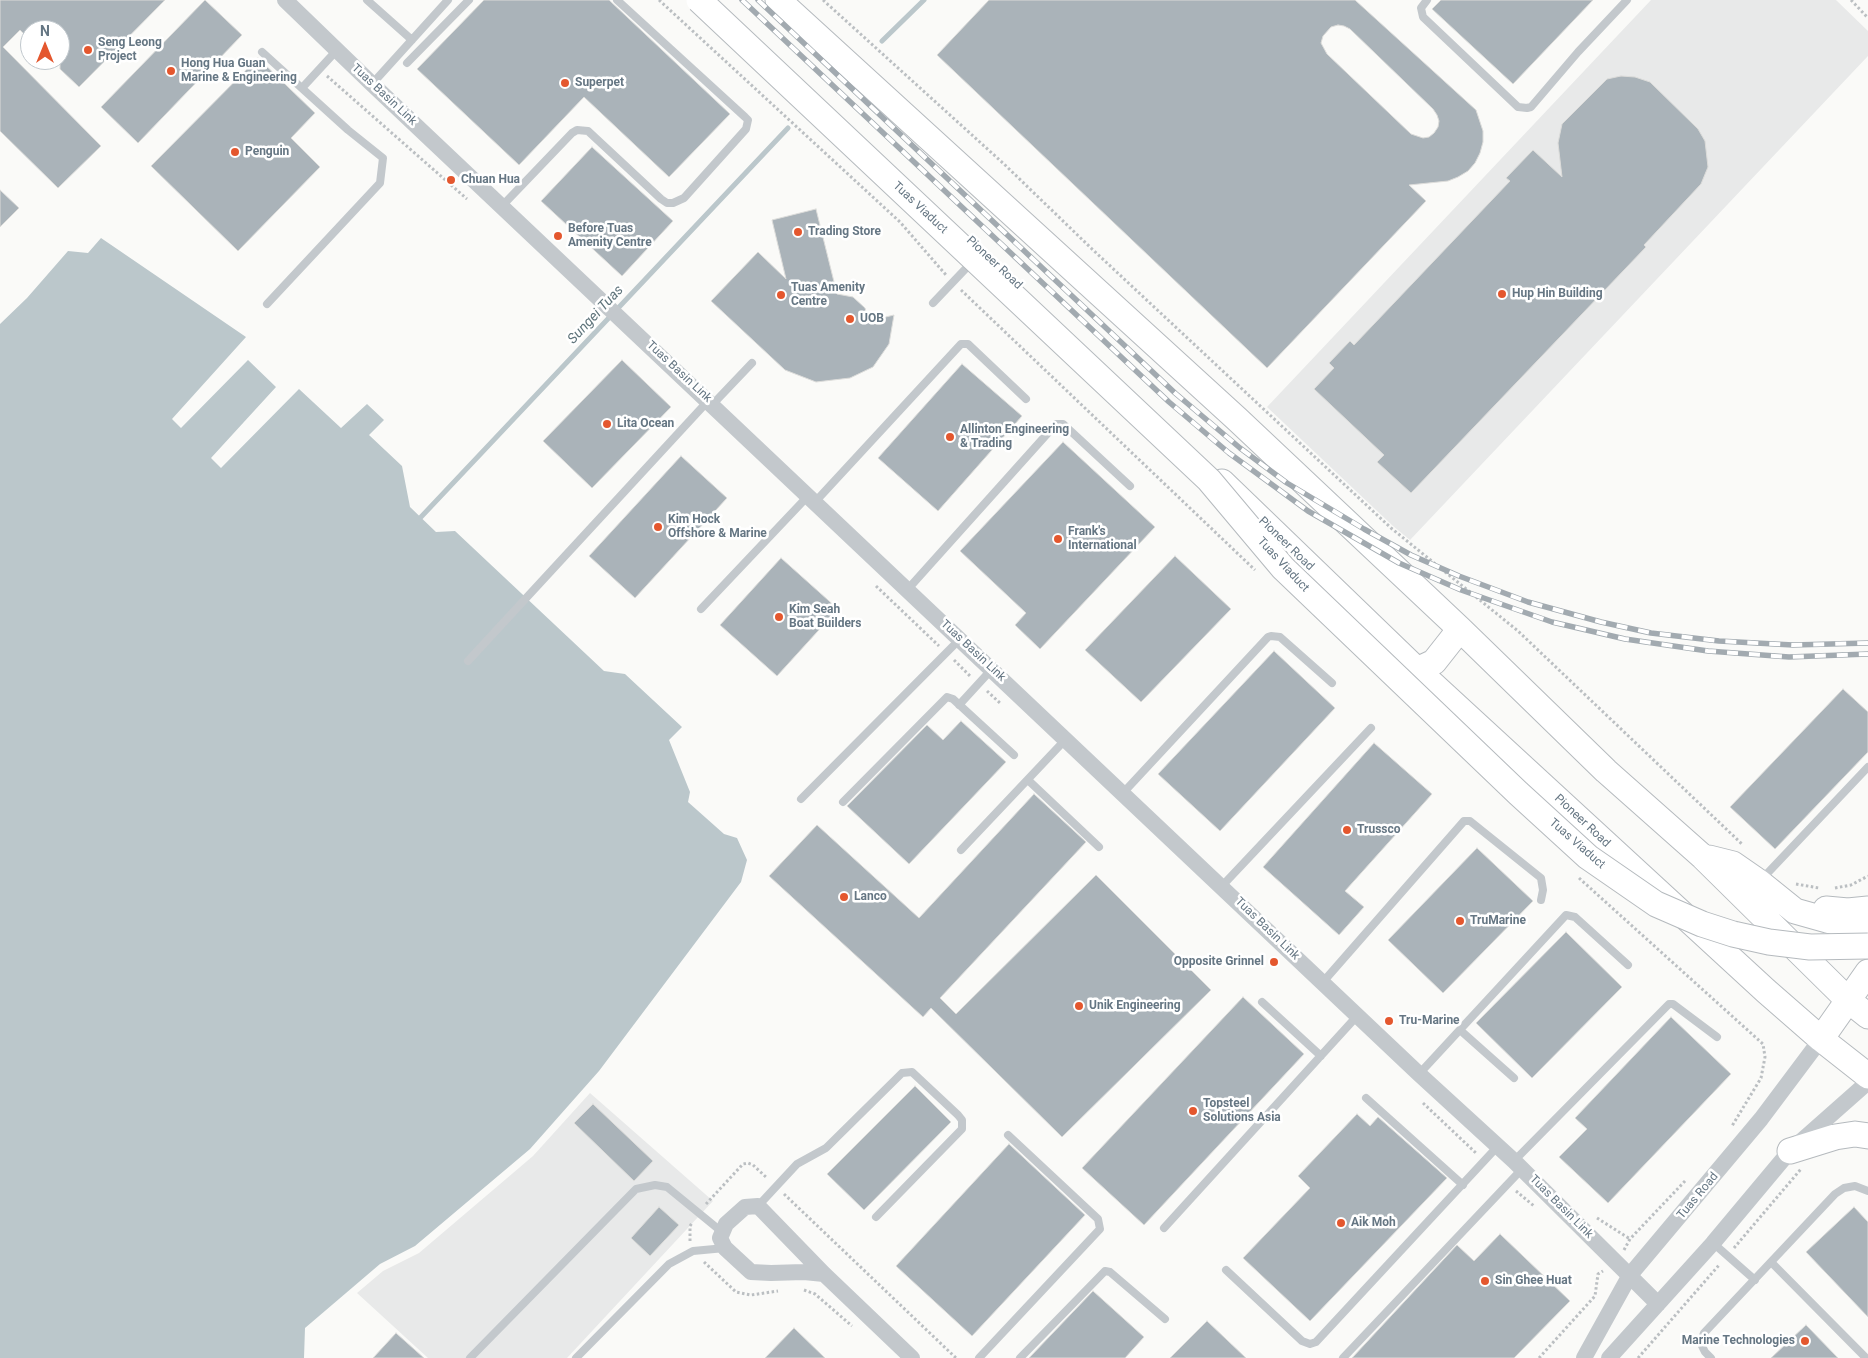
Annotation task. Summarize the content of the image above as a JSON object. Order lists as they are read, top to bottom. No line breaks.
{"streets":{"main road":["Tuas Viaduct","Pioneer Road","Tuas Road"],"street":["Tuas Basin Link"]},"crossings":[["Tuas Basin Link","Tuas Road"],["Pioneer Road","Tuas Road"]],"water":["Sungei Tuas"],"places":["Seng Leong Project","Hong Hua Guan Marine & Engineering","Superpet","Penguin","Chuan Hua","Trading Store","Before Tuas Amenity Centre","Hup Hin Building","Tuas Amenity Centre","UOB","Lita Ocean","Allinton Engineering & Trading","Kim Hock Offshore & Marine","Frank's International","Kim Seah Boat Builders","Trussco","Lanco","TruMarine","Opposite Grinnel","Unik Engineering","Tru-Marine","Topsteel Solutions Asia","Aik Moh","Sin Ghee Huat","Marine Technologies"],"north":"top"}
